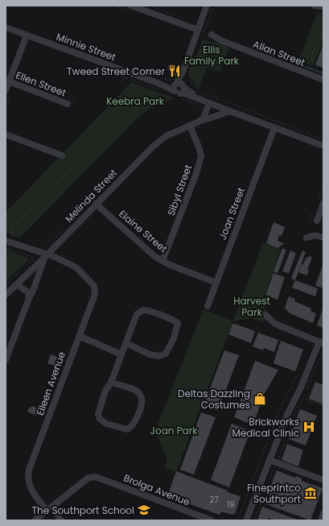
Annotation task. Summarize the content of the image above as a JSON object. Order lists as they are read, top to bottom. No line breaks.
{"streets":{"street":["Minnie Street","Allan Street","Ellen Street","Sibyl Street","Melinda Street","Joan Street","Elaine Street","Eileen Avenue","Brolga Avenue"]},"crossings":[["Minnie Street","Melinda Street"],["Minnie Street","Joan Street"],["Sibyl Street","Melinda Street"],["Sibyl Street","Elaine Street"],["Melinda Street","Elaine Street"],["Melinda Street","Eileen Avenue"],["Joan Street","Elaine Street"],["Eileen Avenue","Brolga Avenue"]],"parks":["Ellis Family Park","Keebra Park","Harvest Park","Joan Park"],"places":{"restaurant":["Tweed Street Corner"],"shop":["Deltas Dazzling Costumes"],"hospital":["Brickworks Medical Clinic"],"museum":["Fineprintco Southport"],"school or university":["The Southport School"]},"house_numbers":["27","19"]}
